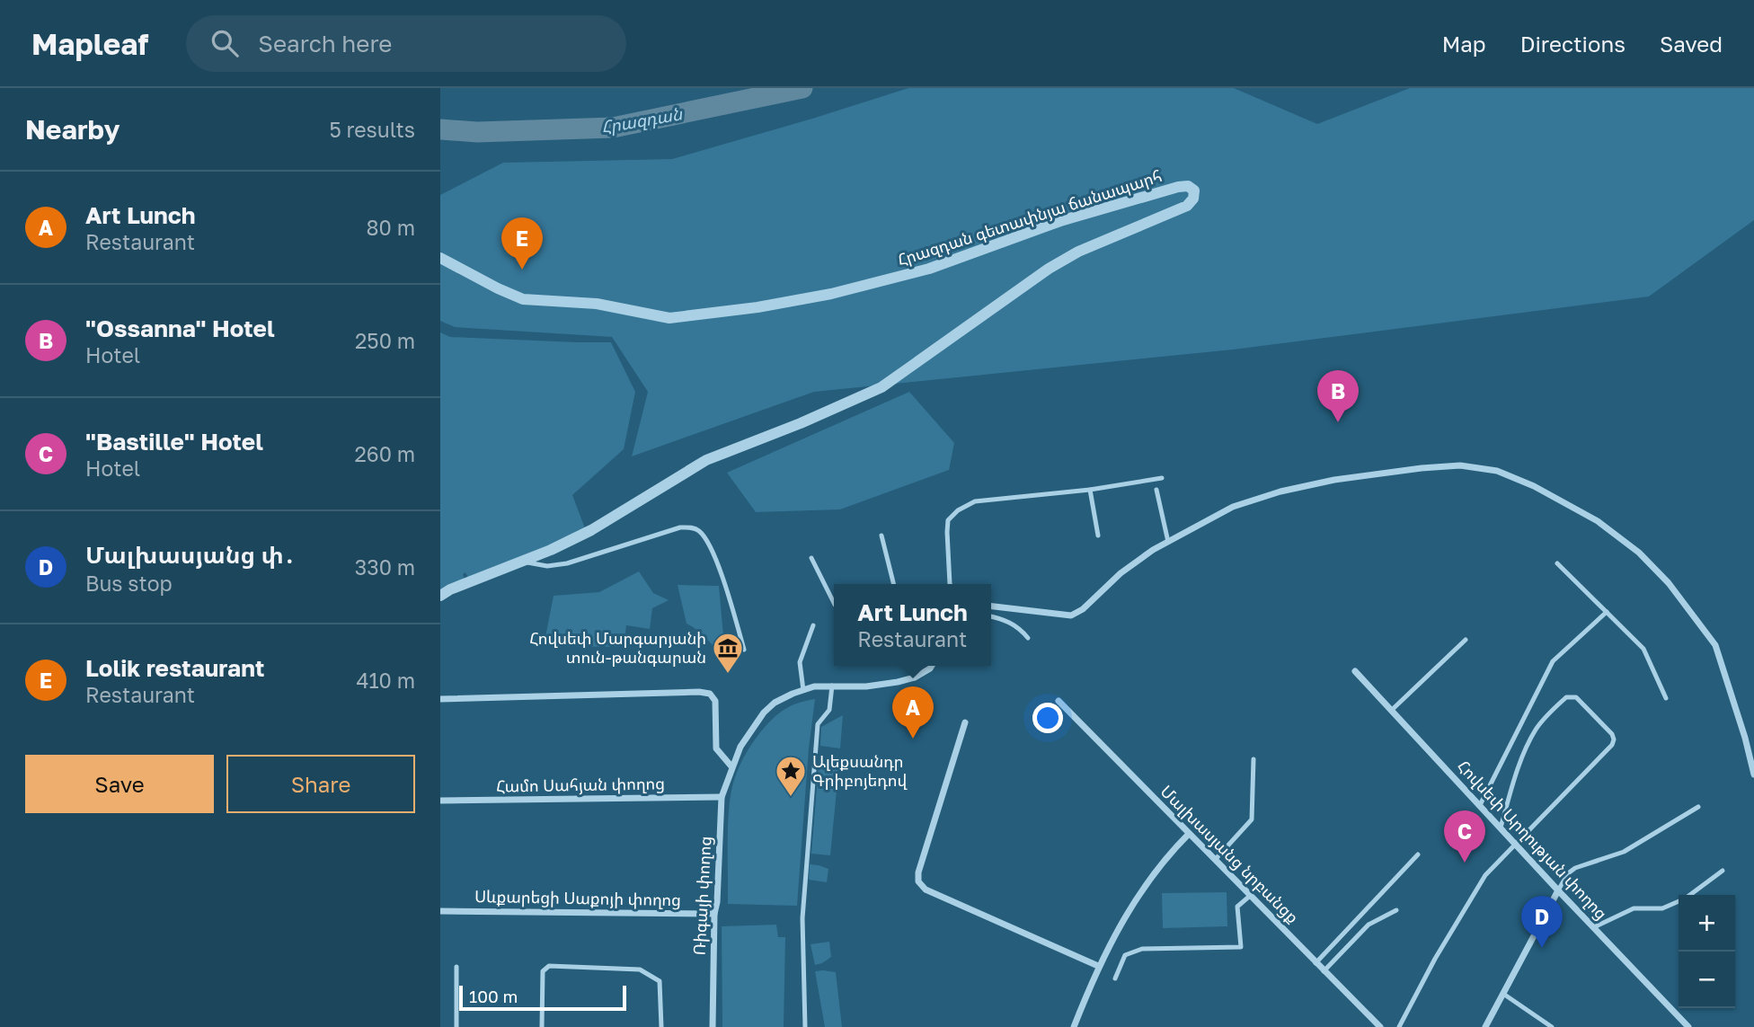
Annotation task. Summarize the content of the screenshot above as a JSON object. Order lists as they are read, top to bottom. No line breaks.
{"streets":{"street":["Հրազդան գետափնյա ճանապարհ","Համո Սահյան փողոց","Հովսեփ Արղության փողոց","Մալխասյանց նրբանցք","Ռիգայի փողոց","Սևքարեցի Սաքոյի փողոց"]},"crossings":[["Համո Սահյան փողոց","Ռիգայի փողոց"],["Ռիգայի փողոց","Սևքարեցի Սաքոյի փողոց"]],"water":["Հրազդան"],"places":{"museum":["Հովսեփ Մարգարյանի տուն-թանգարան"],"place":["Ալեքսանդր Գրիբոյեդով"]},"scale_bar":"100 m","page":{"header":"Mapleaf","search":"Search here","nav":["Map","Directions","Saved"],"heading":["Nearby","5 results"],"list":[{"mark":"A","name":"Art Lunch","note":"Restaurant","value":"80 m"},{"mark":"B","name":"\"Ossanna\" Hotel","note":"Hotel","value":"250 m"},{"mark":"C","name":"\"Bastille\" Hotel","note":"Hotel","value":"260 m"},{"mark":"D","name":"Մալխասյանց փ․","note":"Bus stop","value":"330 m"},{"mark":"E","name":"Lolik restaurant","note":"Restaurant","value":"410 m"}],"pins":["E","B","A","C","D"],"popup":["Art Lunch","Restaurant"],"buttons":["Save","Share"],"map_buttons":["+","−"],"scale":"100 m"}}
